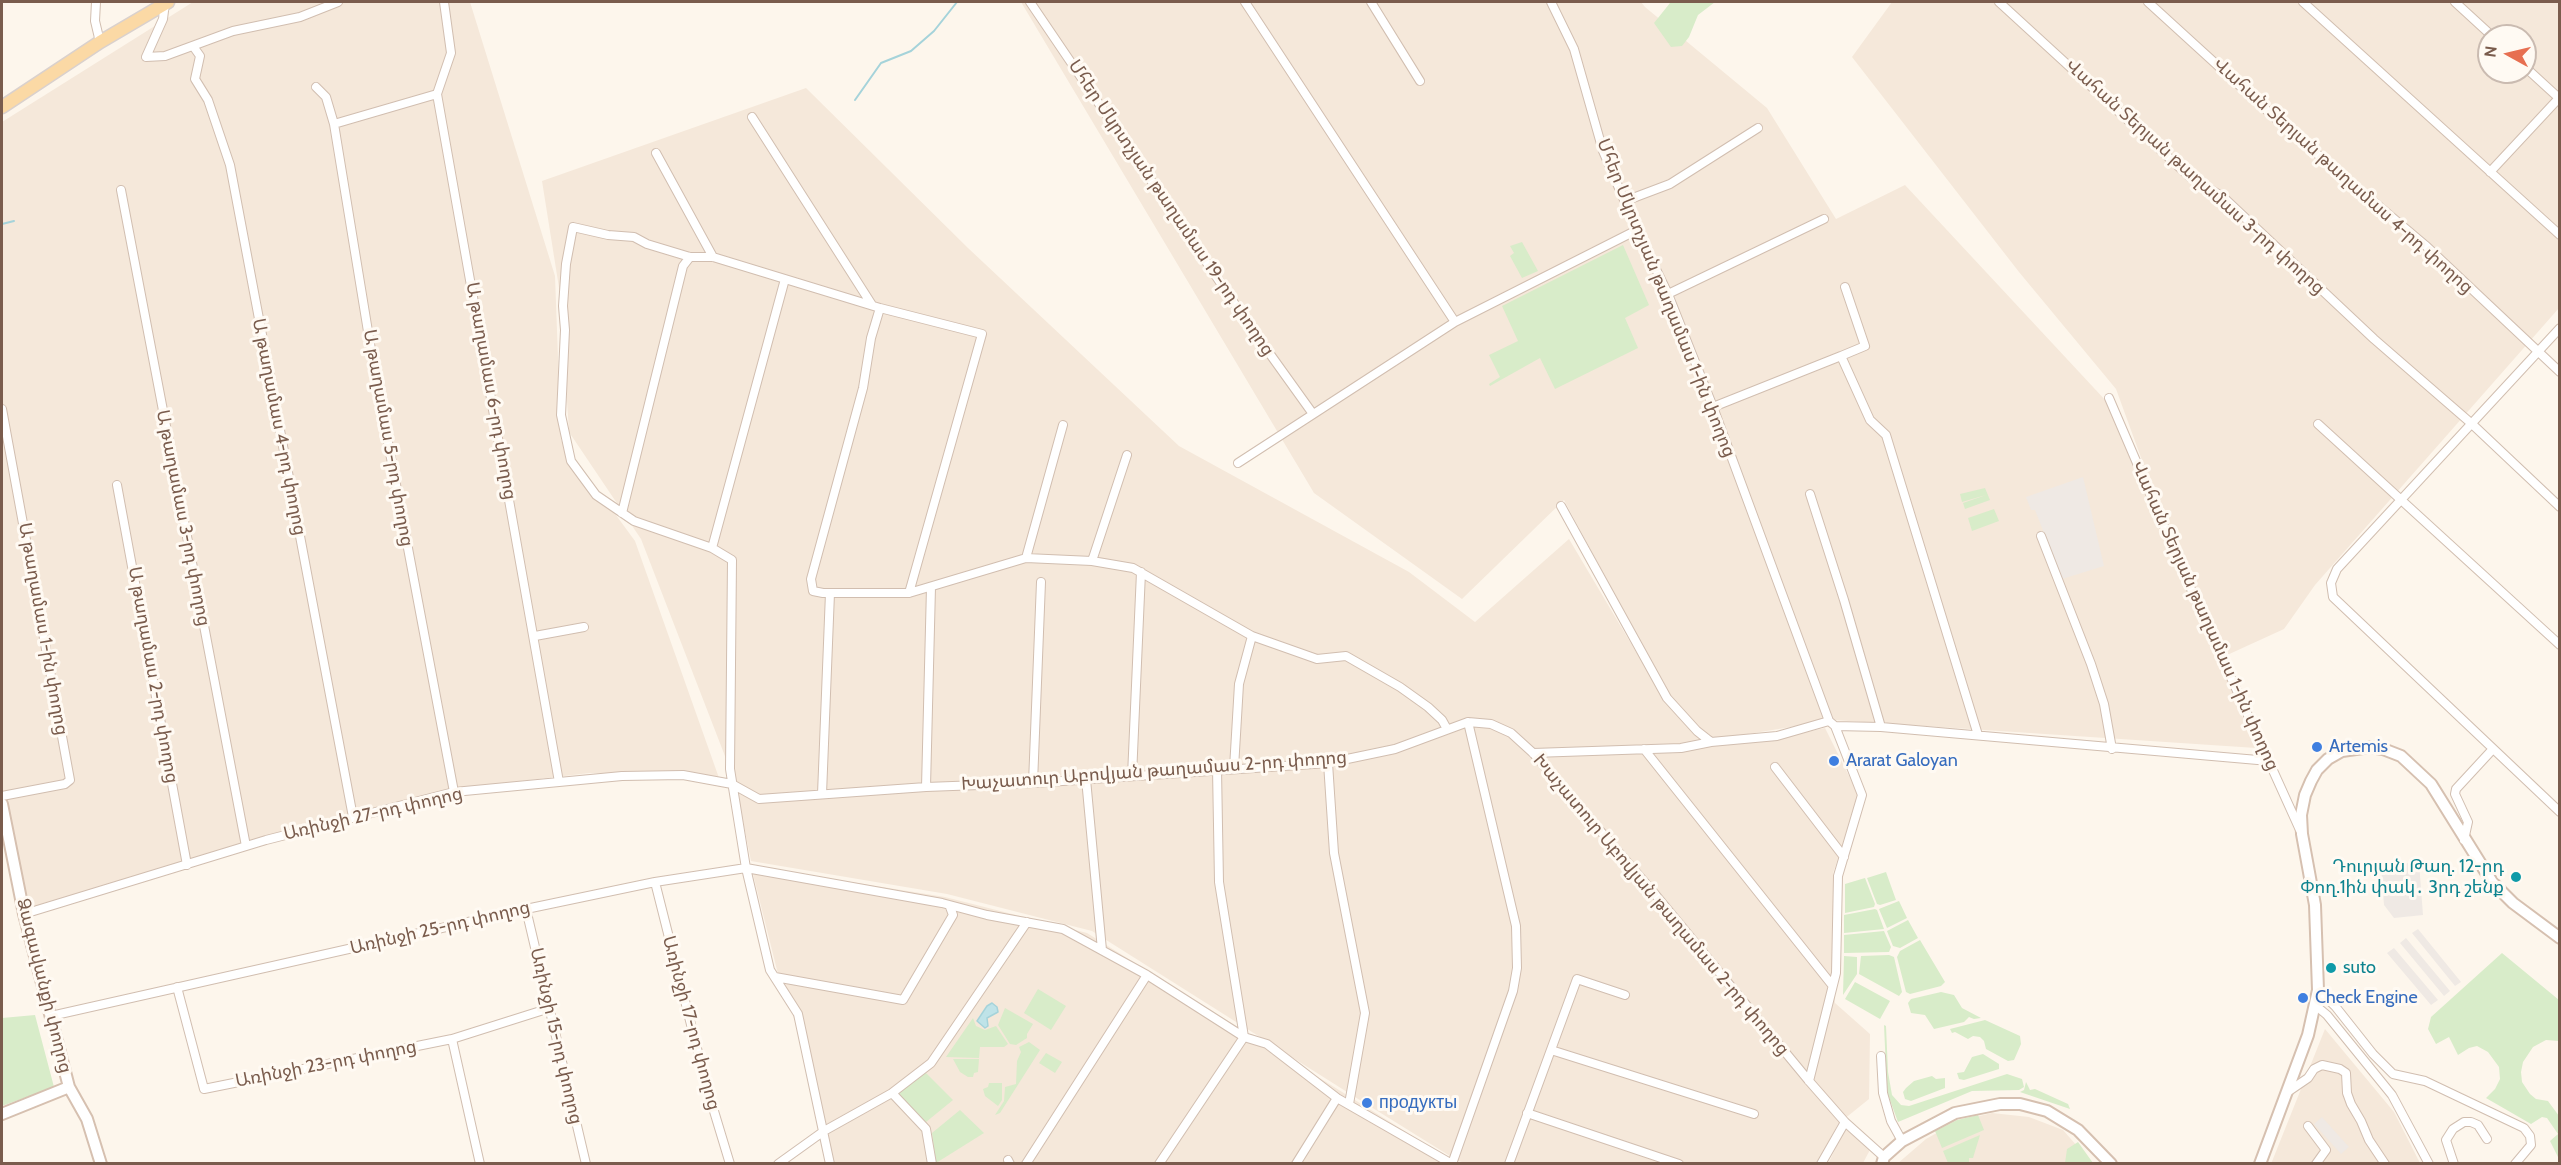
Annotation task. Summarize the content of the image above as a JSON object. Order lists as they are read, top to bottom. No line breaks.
{"streets":{"main road":["Ձագավանքի փողոց"],"street":["Վահան Տերյան թաղամաս 4-րդ փողոց","Վահան Տերյան թաղամաս 3-րդ փողոց","Մհեր Մկրտչյան թաղամաս 19-րդ փողոց","Մհեր Մկրտչյան թաղամաս 1-ին փողոց","Ա թաղամաս 6-րդ փողոց","Ա թաղամաս 4-րդ փողոց","Ա թաղամաս 5-րդ փողոց","Ա թաղամաս 3-րդ փողոց","Վահան Տերյան թաղամաս 1-ին փողոց","Ա թաղամաս 1-ին փողոց","Ա թաղամաս 2-րդ փողոց","Խաչատուր Աբովյան թաղամաս 2-րդ փողոց","Առինջի 27-րդ փողոց","Առինջի 25-րդ փողոց","Առինջի 17-րդ փողոց","Առինջի 15-րդ փողոց","Առինջի 23-րդ փողոց"]},"crossings":[["Մհեր Մկրտչյան թաղամաս 1-ին փողոց","Խաչատուր Աբովյան թաղամաս 2-րդ փողոց"],["Ա թաղամաս 6-րդ փողոց","Առինջի 27-րդ փողոց"],["Ա թաղամաս 4-րդ փողոց","Առինջի 27-րդ փողոց"],["Ա թաղամաս 5-րդ փողոց","Առինջի 27-րդ փողոց"],["Ա թաղամաս 3-րդ փողոց","Առինջի 27-րդ փողոց"],["Ա թաղամաս 2-րդ փողոց","Առինջի 27-րդ փողոց"],["Խաչատուր Աբովյան թաղամաս 2-րդ փողոց","Առինջի 27-րդ փողոց"],["Առինջի 27-րդ փողոց","Ձագավանքի փողոց"],["Առինջի 25-րդ փողոց","Ձագավանքի փողոց"],["Առինջի 25-րդ փողոց","Առինջի 17-րդ փողոց"],["Առինջի 25-րդ փողոց","Առինջի 15-րդ փողոց"],["Առինջի 25-րդ փողոց","Առինջի 23-րդ փողոց"],["Առինջի 15-րդ փողոց","Առինջի 23-րդ փողոց"]],"places":["Artemis","Ararat Galoyan","Դուրյան Թաղ. 12-րդ Փող.1ին փակ․ 3րդ շենք","suto","Check Engine","продукты"],"north":"left"}
